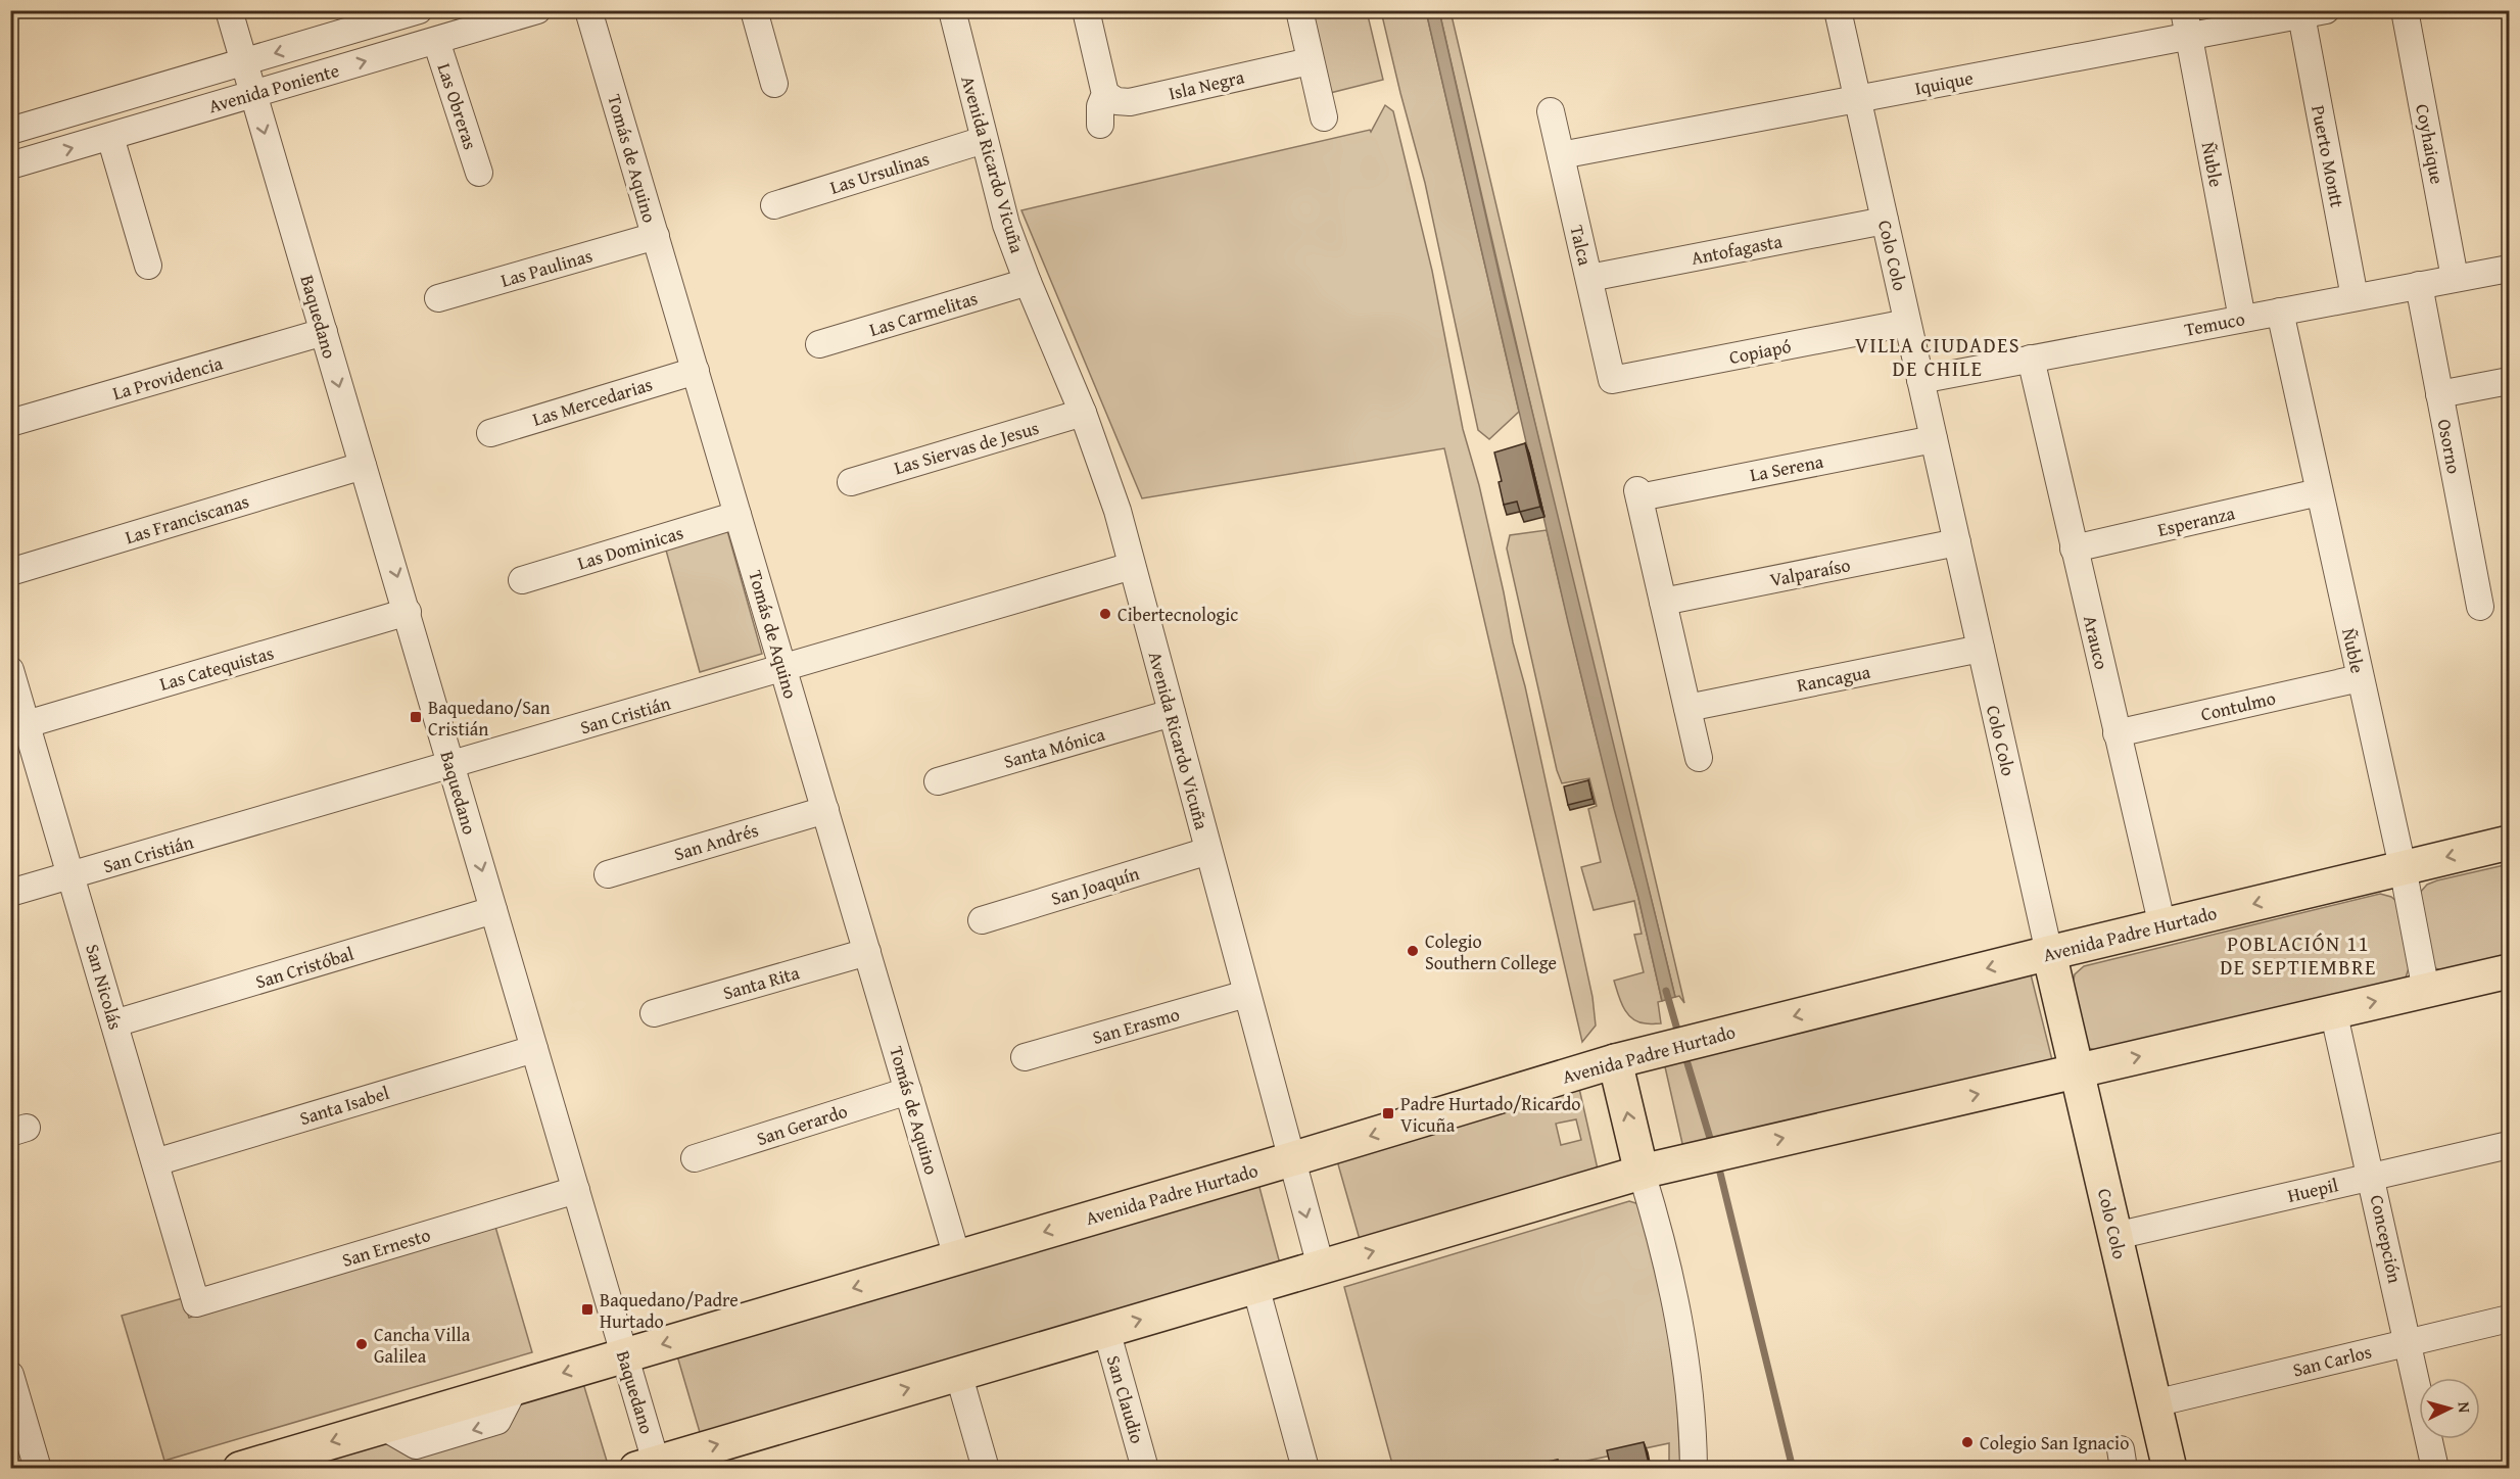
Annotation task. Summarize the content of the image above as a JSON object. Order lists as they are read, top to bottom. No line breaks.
{"streets":{"main road":["Colo Colo","Avenida Padre Hurtado"],"street":["Iquique","Isla Negra","Avenida Poniente","Las Obreras","Coyhaique","Puerto Montt","Tomás de Aquino","Avenida Ricardo Vicuña","Ñuble","Las Ursulinas","Talca","Antofagasta","Las Paulinas","Las Carmelitas","Baquedano","Temuco","Copiapó","La Providencia","Las Mercedarias","Osorno","Las Siervas de Jesus","La Serena","Las Franciscanas","Esperanza","Las Dominicas","Valparaíso","Arauco","Las Catequistas","Rancagua","Contulmo","San Cristián","Santa Mónica","San Andrés","San Joaquín","San Cristóbal","Santa Rita","San Nicolás","San Erasmo","Santa Isabel","San Gerardo","Huepil","Concepción","San Ernesto","San Carlos","San Claudio"]},"crossings":[["Iquique","Puerto Montt"],["Iquique","Ñuble"],["Iquique","Talca"],["Iquique","Colo Colo"],["Avenida Poniente","Las Obreras"],["Avenida Poniente","Baquedano"],["Coyhaique","Temuco"],["Puerto Montt","Temuco"],["Tomás de Aquino","Las Paulinas"],["Tomás de Aquino","Las Mercedarias"],["Tomás de Aquino","Las Dominicas"],["Tomás de Aquino","San Cristián"],["Tomás de Aquino","San Andrés"],["Tomás de Aquino","Avenida Padre Hurtado"],["Tomás de Aquino","Santa Rita"],["Tomás de Aquino","San Gerardo"],["Avenida Ricardo Vicuña","Las Ursulinas"],["Avenida Ricardo Vicuña","Las Carmelitas"],["Avenida Ricardo Vicuña","Las Siervas de Jesus"],["Avenida Ricardo Vicuña","San Cristián"],["Avenida Ricardo Vicuña","Santa Mónica"],["Avenida Ricardo Vicuña","San Joaquín"],["Avenida Ricardo Vicuña","Avenida Padre Hurtado"],["Avenida Ricardo Vicuña","San Erasmo"],["Ñuble","Temuco"],["Ñuble","Esperanza"],["Ñuble","Contulmo"],["Ñuble","Avenida Padre Hurtado"],["Talca","Antofagasta"],["Talca","Copiapó"],["Antofagasta","Colo Colo"],["Colo Colo","Temuco"],["Colo Colo","Copiapó"],["Colo Colo","La Serena"],["Colo Colo","Valparaíso"],["Colo Colo","Rancagua"],["Colo Colo","Avenida Padre Hurtado"],["Colo Colo","Huepil"],["Colo Colo","San Carlos"],["Baquedano","La Providencia"],["Baquedano","Las Franciscanas"],["Baquedano","Las Catequistas"],["Baquedano","San Cristián"],["Baquedano","Avenida Padre Hurtado"],["Baquedano","San Cristóbal"],["Baquedano","Santa Isabel"],["Baquedano","San Ernesto"],["Temuco","Osorno"],["Temuco","Arauco"],["La Serena","Valparaíso"],["Esperanza","Arauco"],["Arauco","Contulmo"],["Arauco","Avenida Padre Hurtado"],["Las Catequistas","San Nicolás"],["San Cristián","San Nicolás"],["San Cristóbal","San Nicolás"],["San Nicolás","Santa Isabel"],["San Nicolás","San Ernesto"],["Huepil","Concepción"],["Concepción","San Carlos"]],"one_way":["Baquedano"],"districts":["VILLA CIUDADES DE CHILE","POBLACIÓN 11 DE SEPTIEMBRE"],"places":{"other":["Cibertecnologic","Colegio Southern College","Cancha Villa Galilea","Colegio San Ignacio"],"transit":["Baquedano/San Cristián","Padre Hurtado/Ricardo Vicuña","Baquedano/Padre Hurtado"]},"north":"right"}
